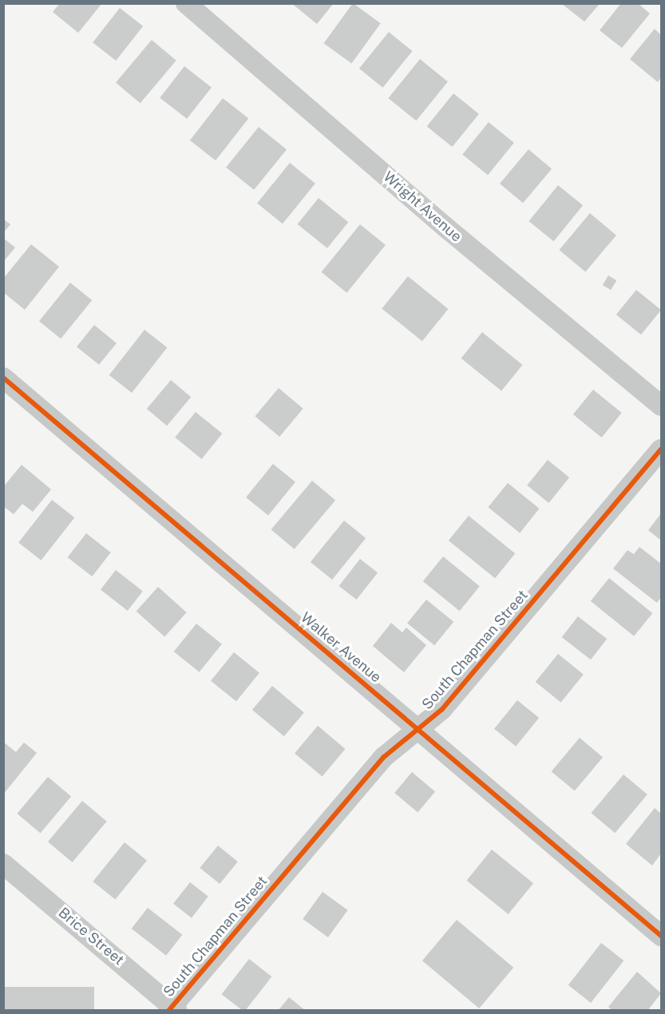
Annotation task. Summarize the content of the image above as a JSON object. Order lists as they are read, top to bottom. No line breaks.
{"streets":{"street":["Wright Avenue","Walker Avenue","South Chapman Street","Brice Street"]},"crossings":[["Walker Avenue","South Chapman Street"],["South Chapman Street","Brice Street"]]}
